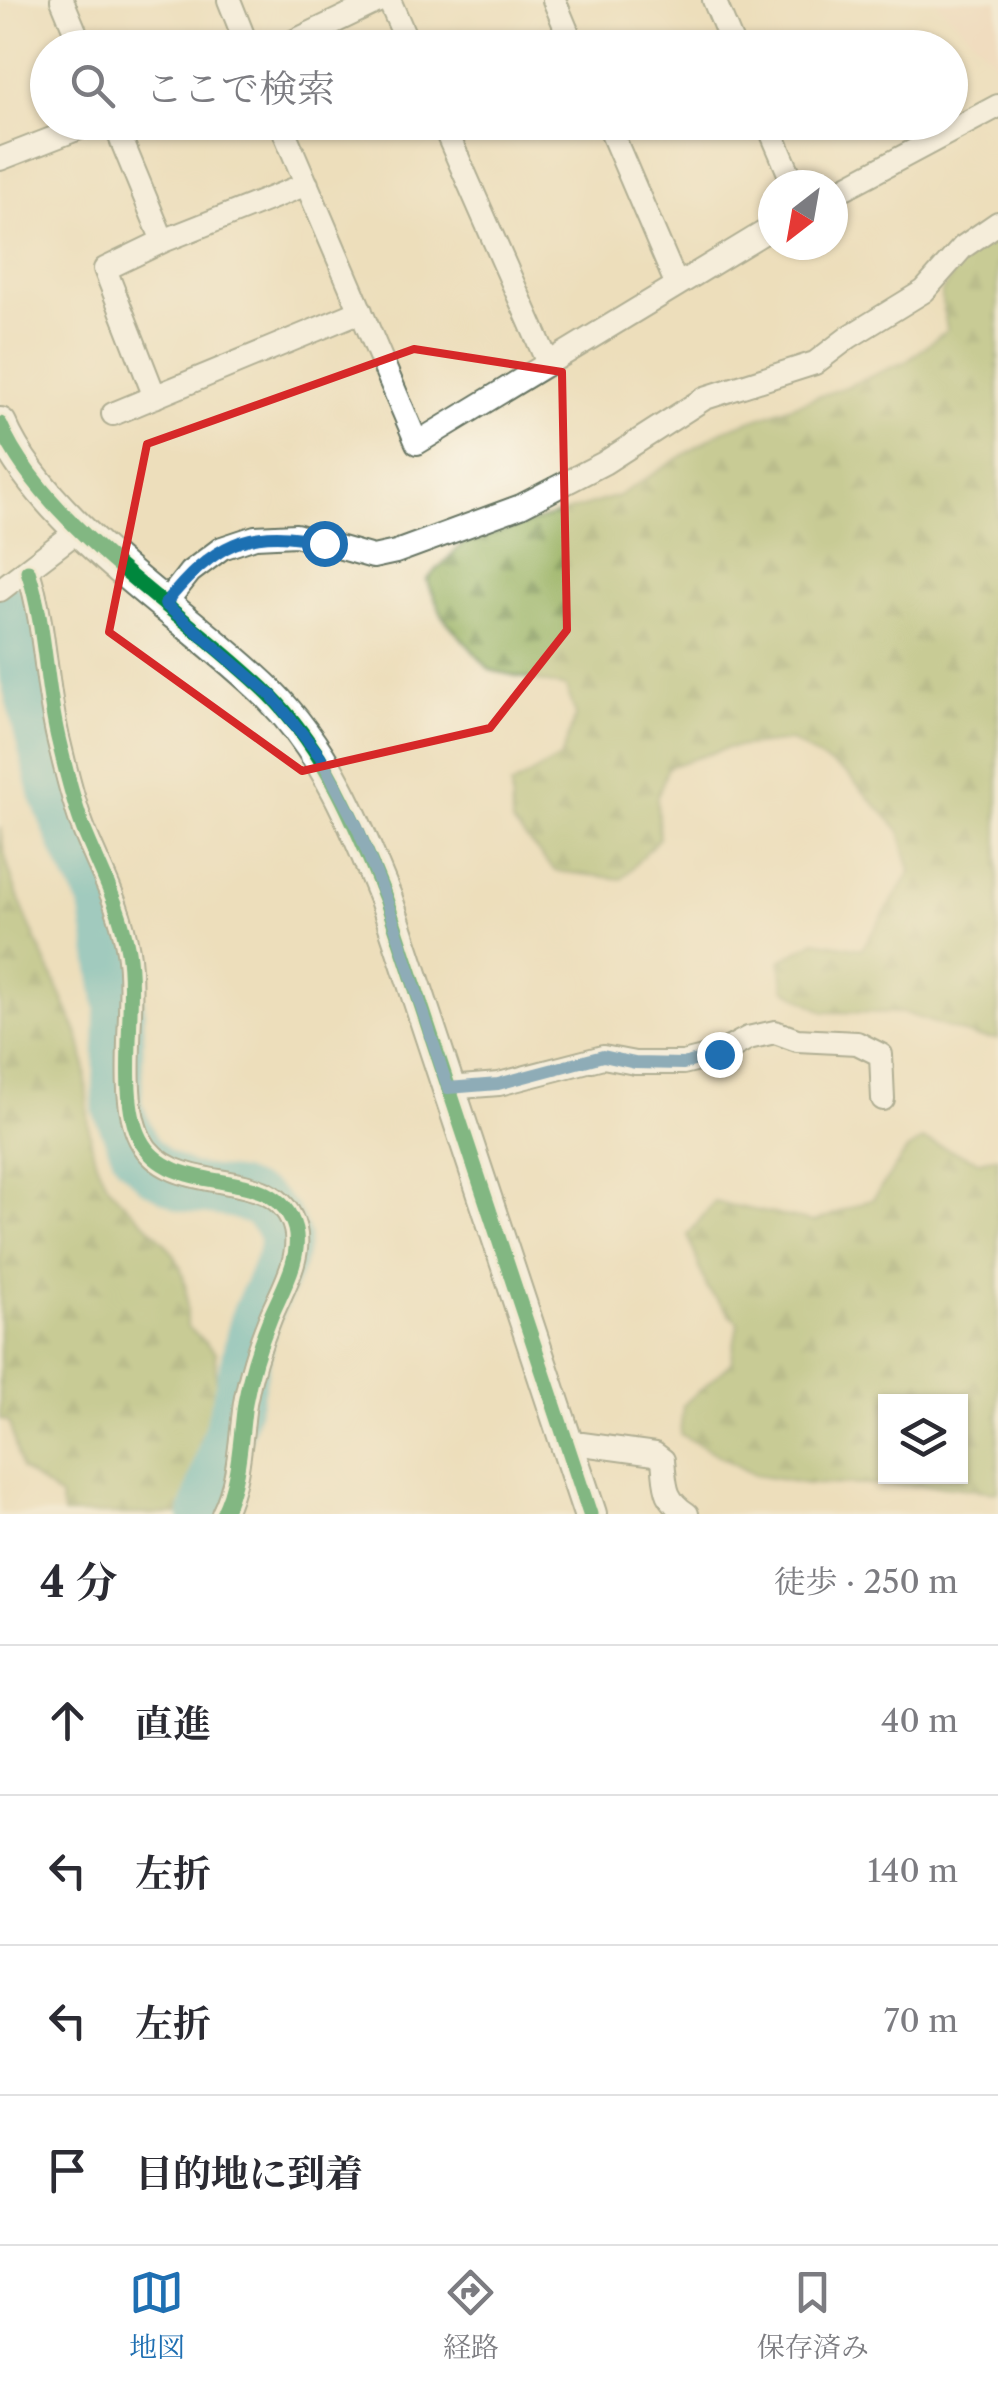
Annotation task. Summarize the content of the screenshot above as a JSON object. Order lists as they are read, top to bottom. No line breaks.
{"north":"bottom left","page":{"search":"ここで検索","heading":["4 分","徒歩 · 250 m"],"list":[["直進","40 m"],["左折","140 m"],["左折","70 m"],"目的地に到着"],"nav":["地図","経路","保存済み"]}}
